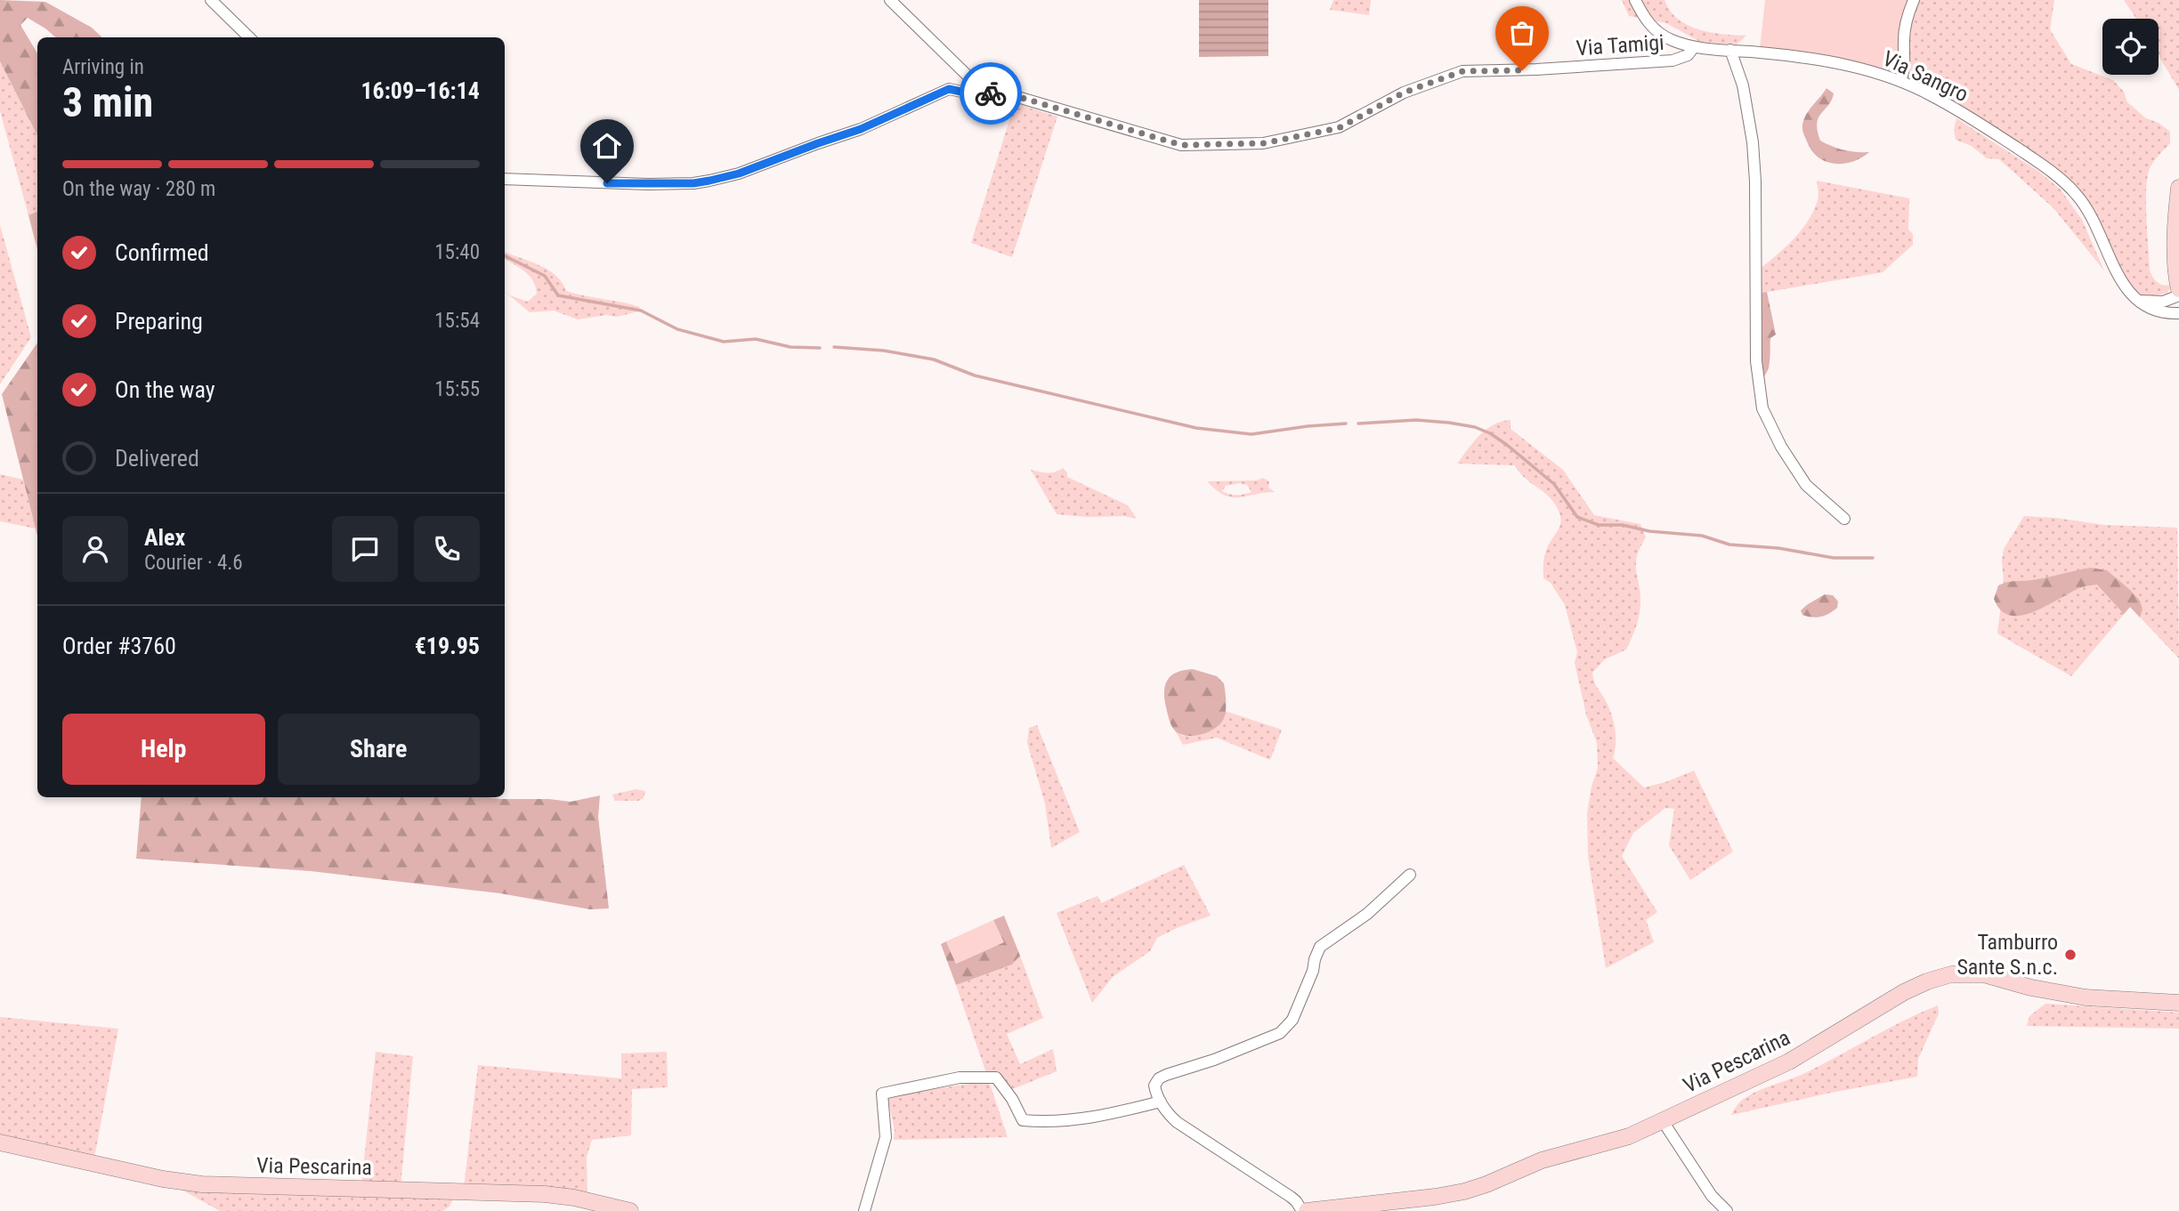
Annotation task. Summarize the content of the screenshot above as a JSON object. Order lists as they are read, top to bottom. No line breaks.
{"streets":{"street":["Via Tamigi","Via Sangro","Via Pescarina"]},"crossings":[["Via Tamigi","Via Sangro"]],"places":["Tamburro Sante S.n.c."],"page":{"heading":["3 min","Arriving in","16:09–16:14"],"panel":["Alex","Courier · 4.6","Order #3760","€19.95"],"bar":"On the way · 280 m","list":[["Confirmed","15:40"],["Preparing","15:54"],["On the way","15:55"],"Delivered"],"buttons":["Help","Share"]}}
